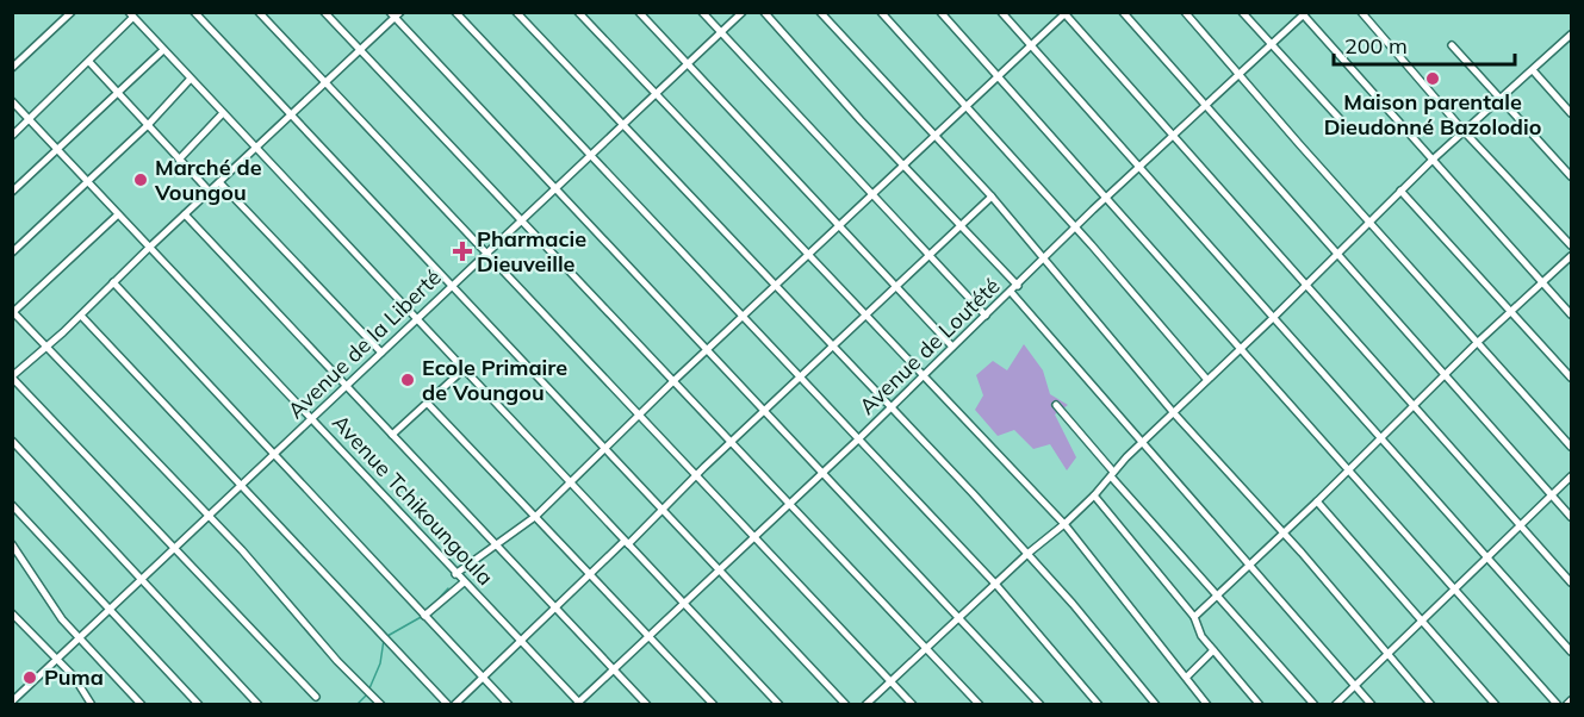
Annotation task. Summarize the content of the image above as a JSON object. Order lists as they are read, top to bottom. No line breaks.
{"streets":{"street":["Avenue de la Liberté","Avenue de Loutété","Avenue Tchikoungoula"]},"crossings":[["Avenue de la Liberté","Avenue Tchikoungoula"],["Avenue de Loutété","Avenue Tchikoungoula"]],"places":{"other":["Maison parentale Dieudonné Bazolodio","Marché de Voungou","Ecole Primaire de Voungou","Puma"],"health":["Pharmacie Dieuveille"]},"scale_bar":"200 m"}
